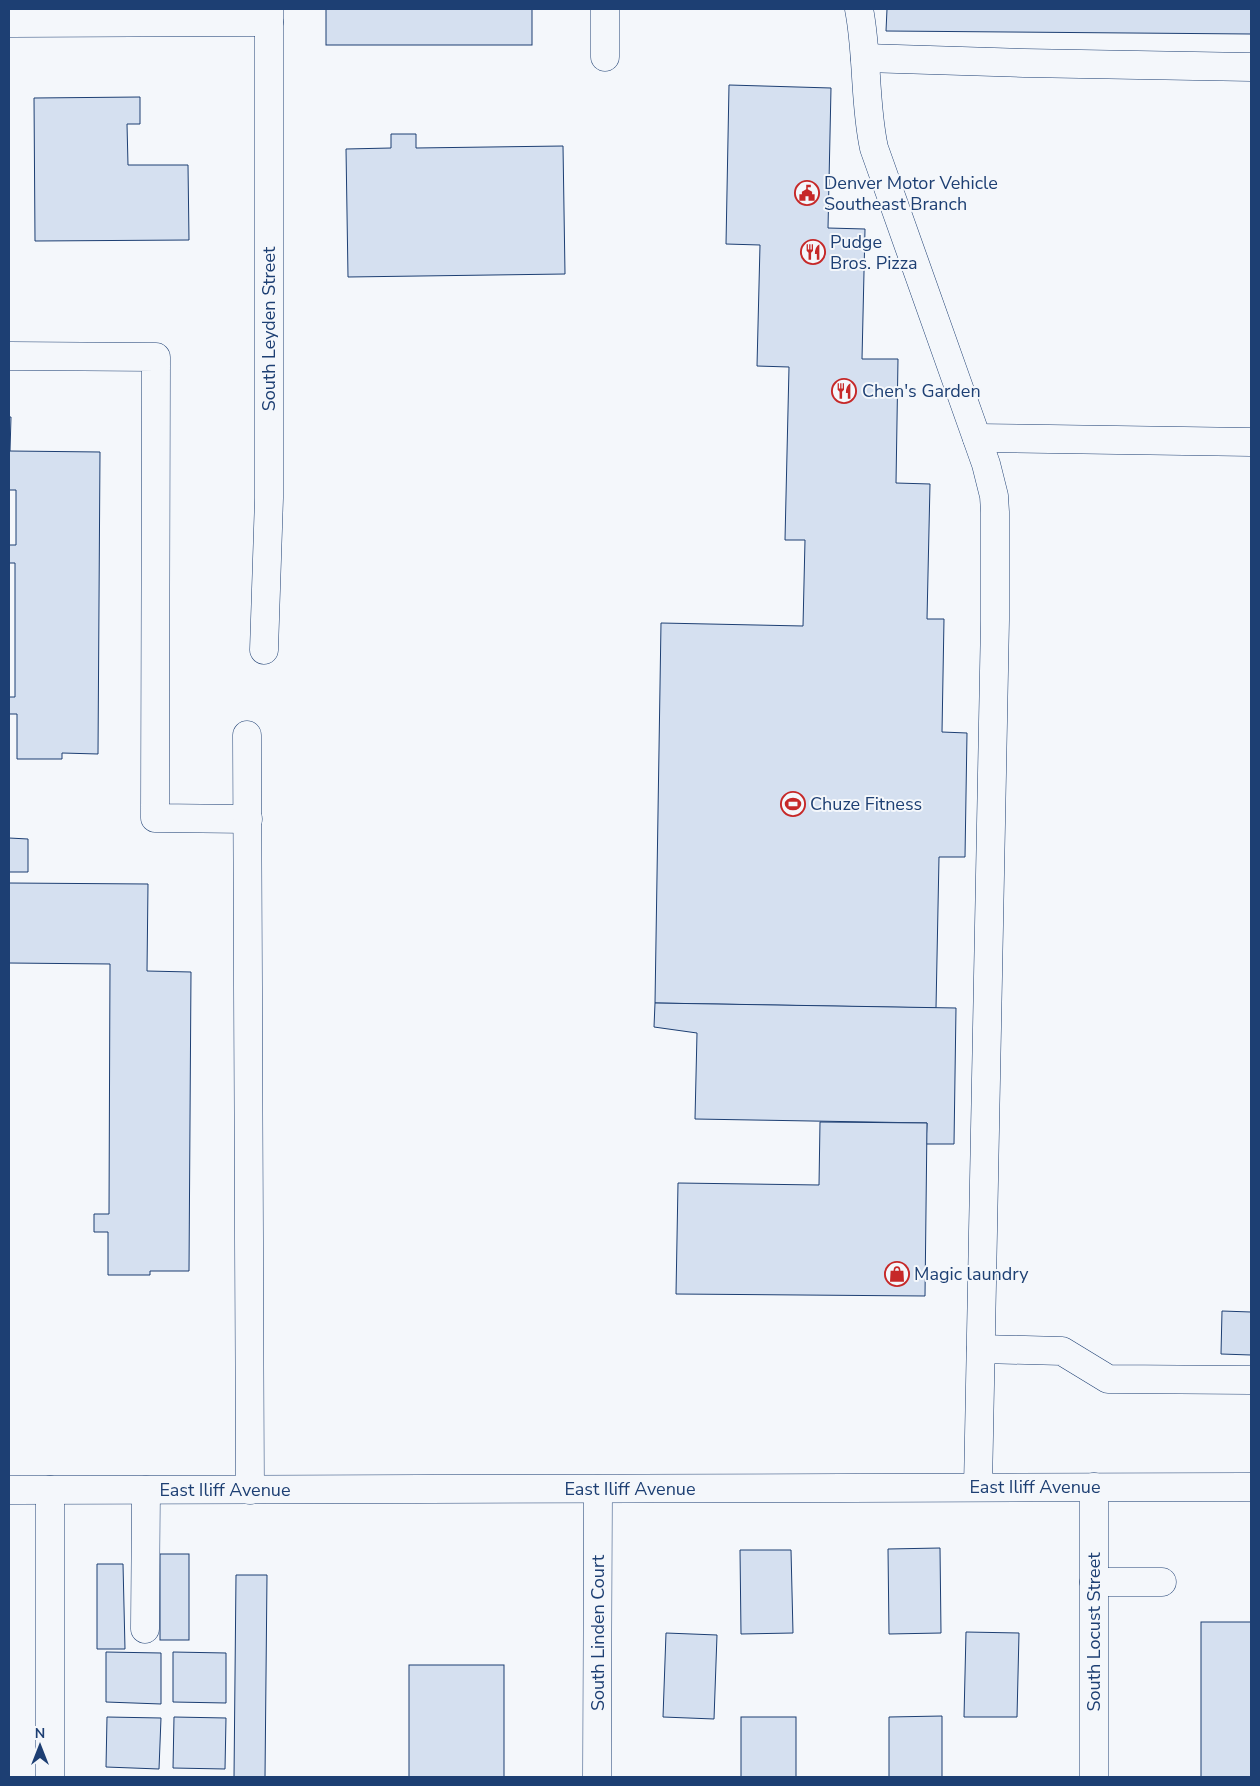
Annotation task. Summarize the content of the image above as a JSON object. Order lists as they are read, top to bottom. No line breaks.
{"streets":{"street":["South Leyden Street","East Iliff Avenue","South Locust Street","South Linden Court"]},"crossings":[["East Iliff Avenue","South Locust Street"],["East Iliff Avenue","South Linden Court"]],"places":{"public building":["Denver Motor Vehicle Southeast Branch"],"restaurant":["Pudge Bros. Pizza","Chen's Garden"],"sports":["Chuze Fitness"],"shop":["Magic laundry"]},"north":"top"}
